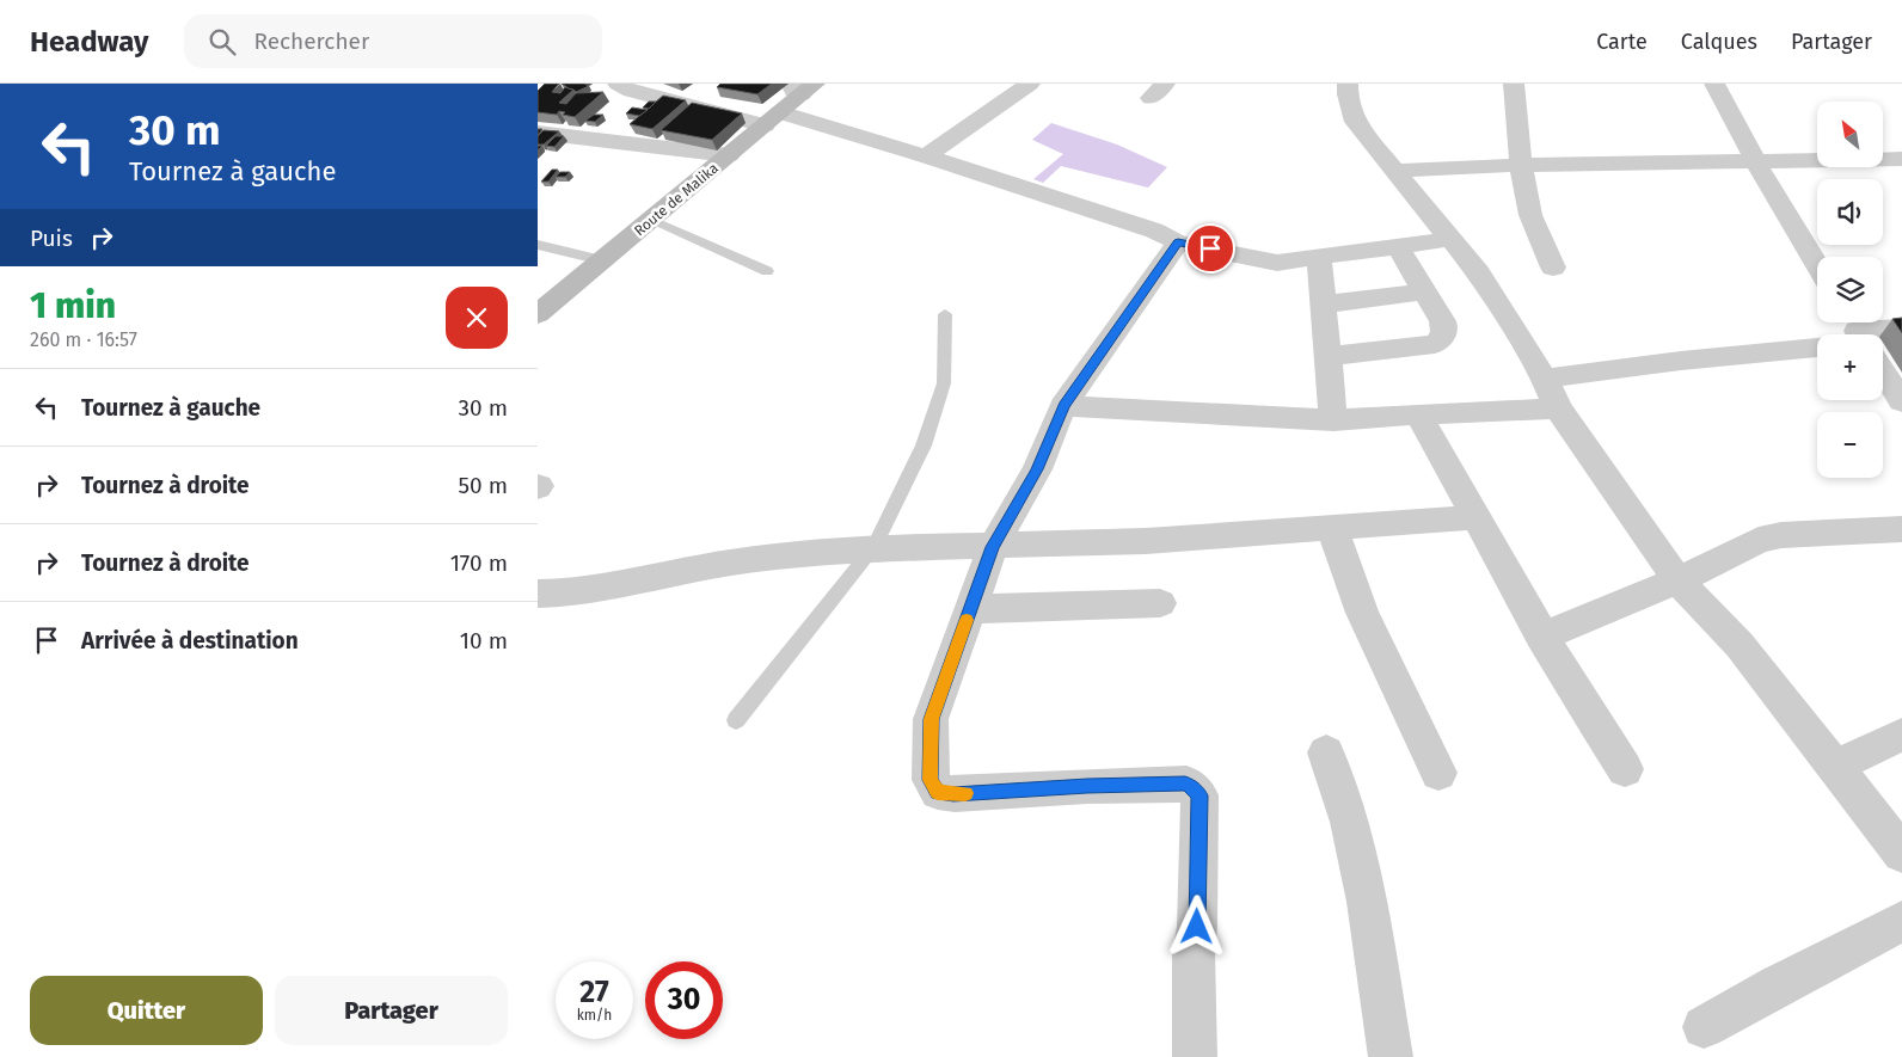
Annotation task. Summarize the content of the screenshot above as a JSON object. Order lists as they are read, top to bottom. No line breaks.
{"streets":{"main road":["Route de Malika"]},"north":"top left","page":{"header":"Headway","search":"Rechercher","nav":["Carte","Calques","Partager"],"turn":["30 m","Tournez à gauche"],"map_buttons":["+","−"],"then":"Puis","heading":["1 min","260 m · 16:57"],"list":[{"name":"Tournez à gauche","value":"30 m"},{"name":"Tournez à droite","value":"50 m"},{"name":"Tournez à droite","value":"170 m"},{"name":"Arrivée à destination","value":"10 m"}],"speed":"27 km/h","limit":"30","buttons":["Quitter","Partager"]}}
